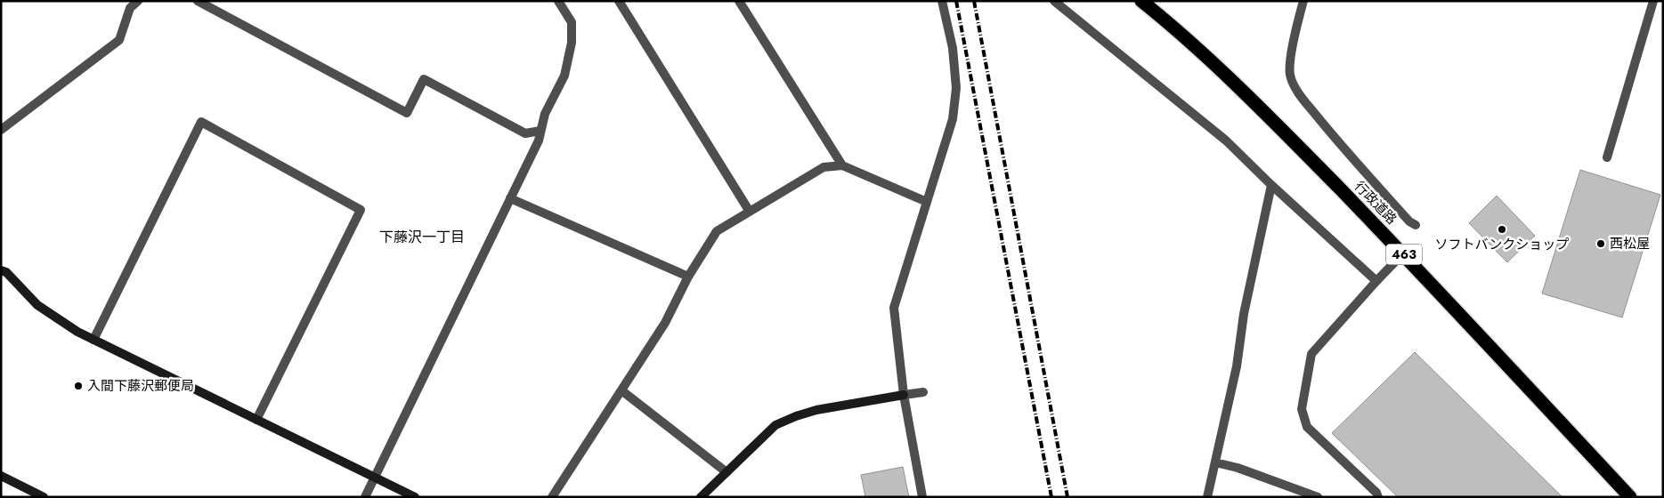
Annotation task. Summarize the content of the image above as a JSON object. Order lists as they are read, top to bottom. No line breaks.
{"streets":{"highway":["行政道路","463"]},"districts":["下藤沢一丁目"],"places":["ソフトバンクショップ","西松屋","入間下藤沢郵便局"]}
